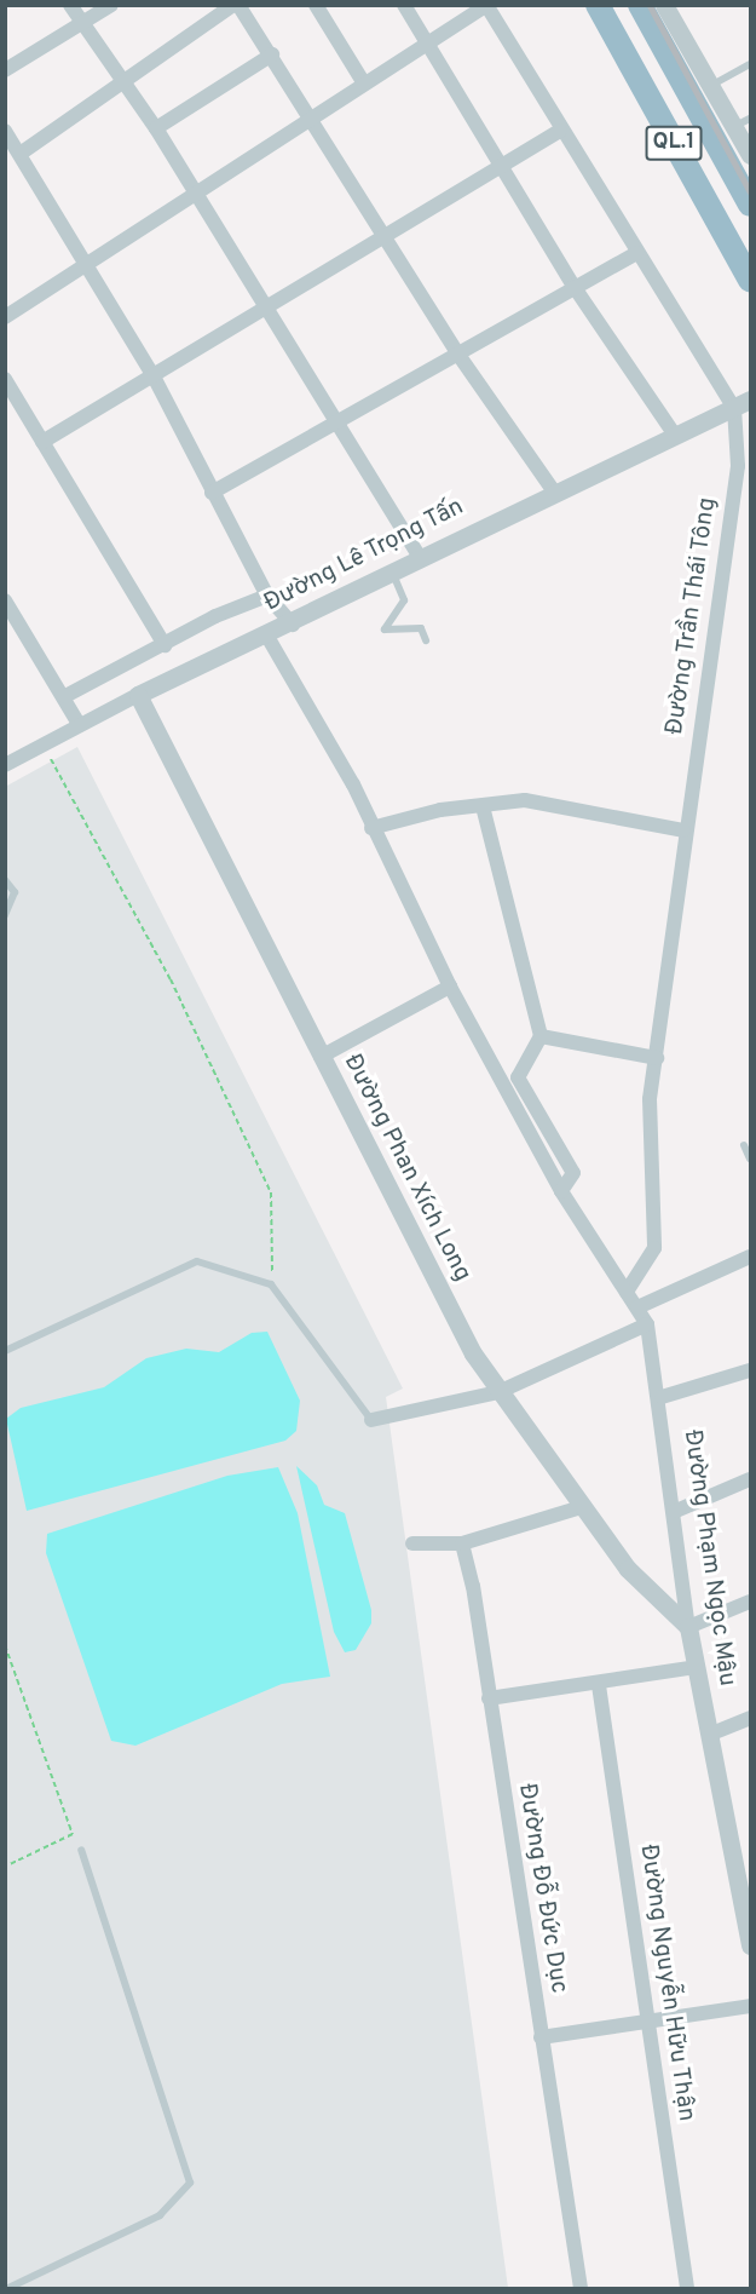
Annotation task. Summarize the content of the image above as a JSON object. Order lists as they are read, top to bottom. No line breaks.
{"streets":{"highway":["QL.1"],"street":["Đường Lê Trọng Tấn","Đường Trần Thái Tông","Đường Phan Xích Long","Đường Phạm Ngọc Mậu","Đường Đỗ Đức Dục","Đường Nguyễn Hữu Thận"]},"crossings":[["Đường Lê Trọng Tấn","Đường Trần Thái Tông"],["Đường Lê Trọng Tấn","Đường Phan Xích Long"],["Đường Lê Trọng Tấn","Đường Phạm Ngọc Mậu"],["Đường Trần Thái Tông","Đường Phạm Ngọc Mậu"],["Đường Phan Xích Long","Đường Phạm Ngọc Mậu"]]}
